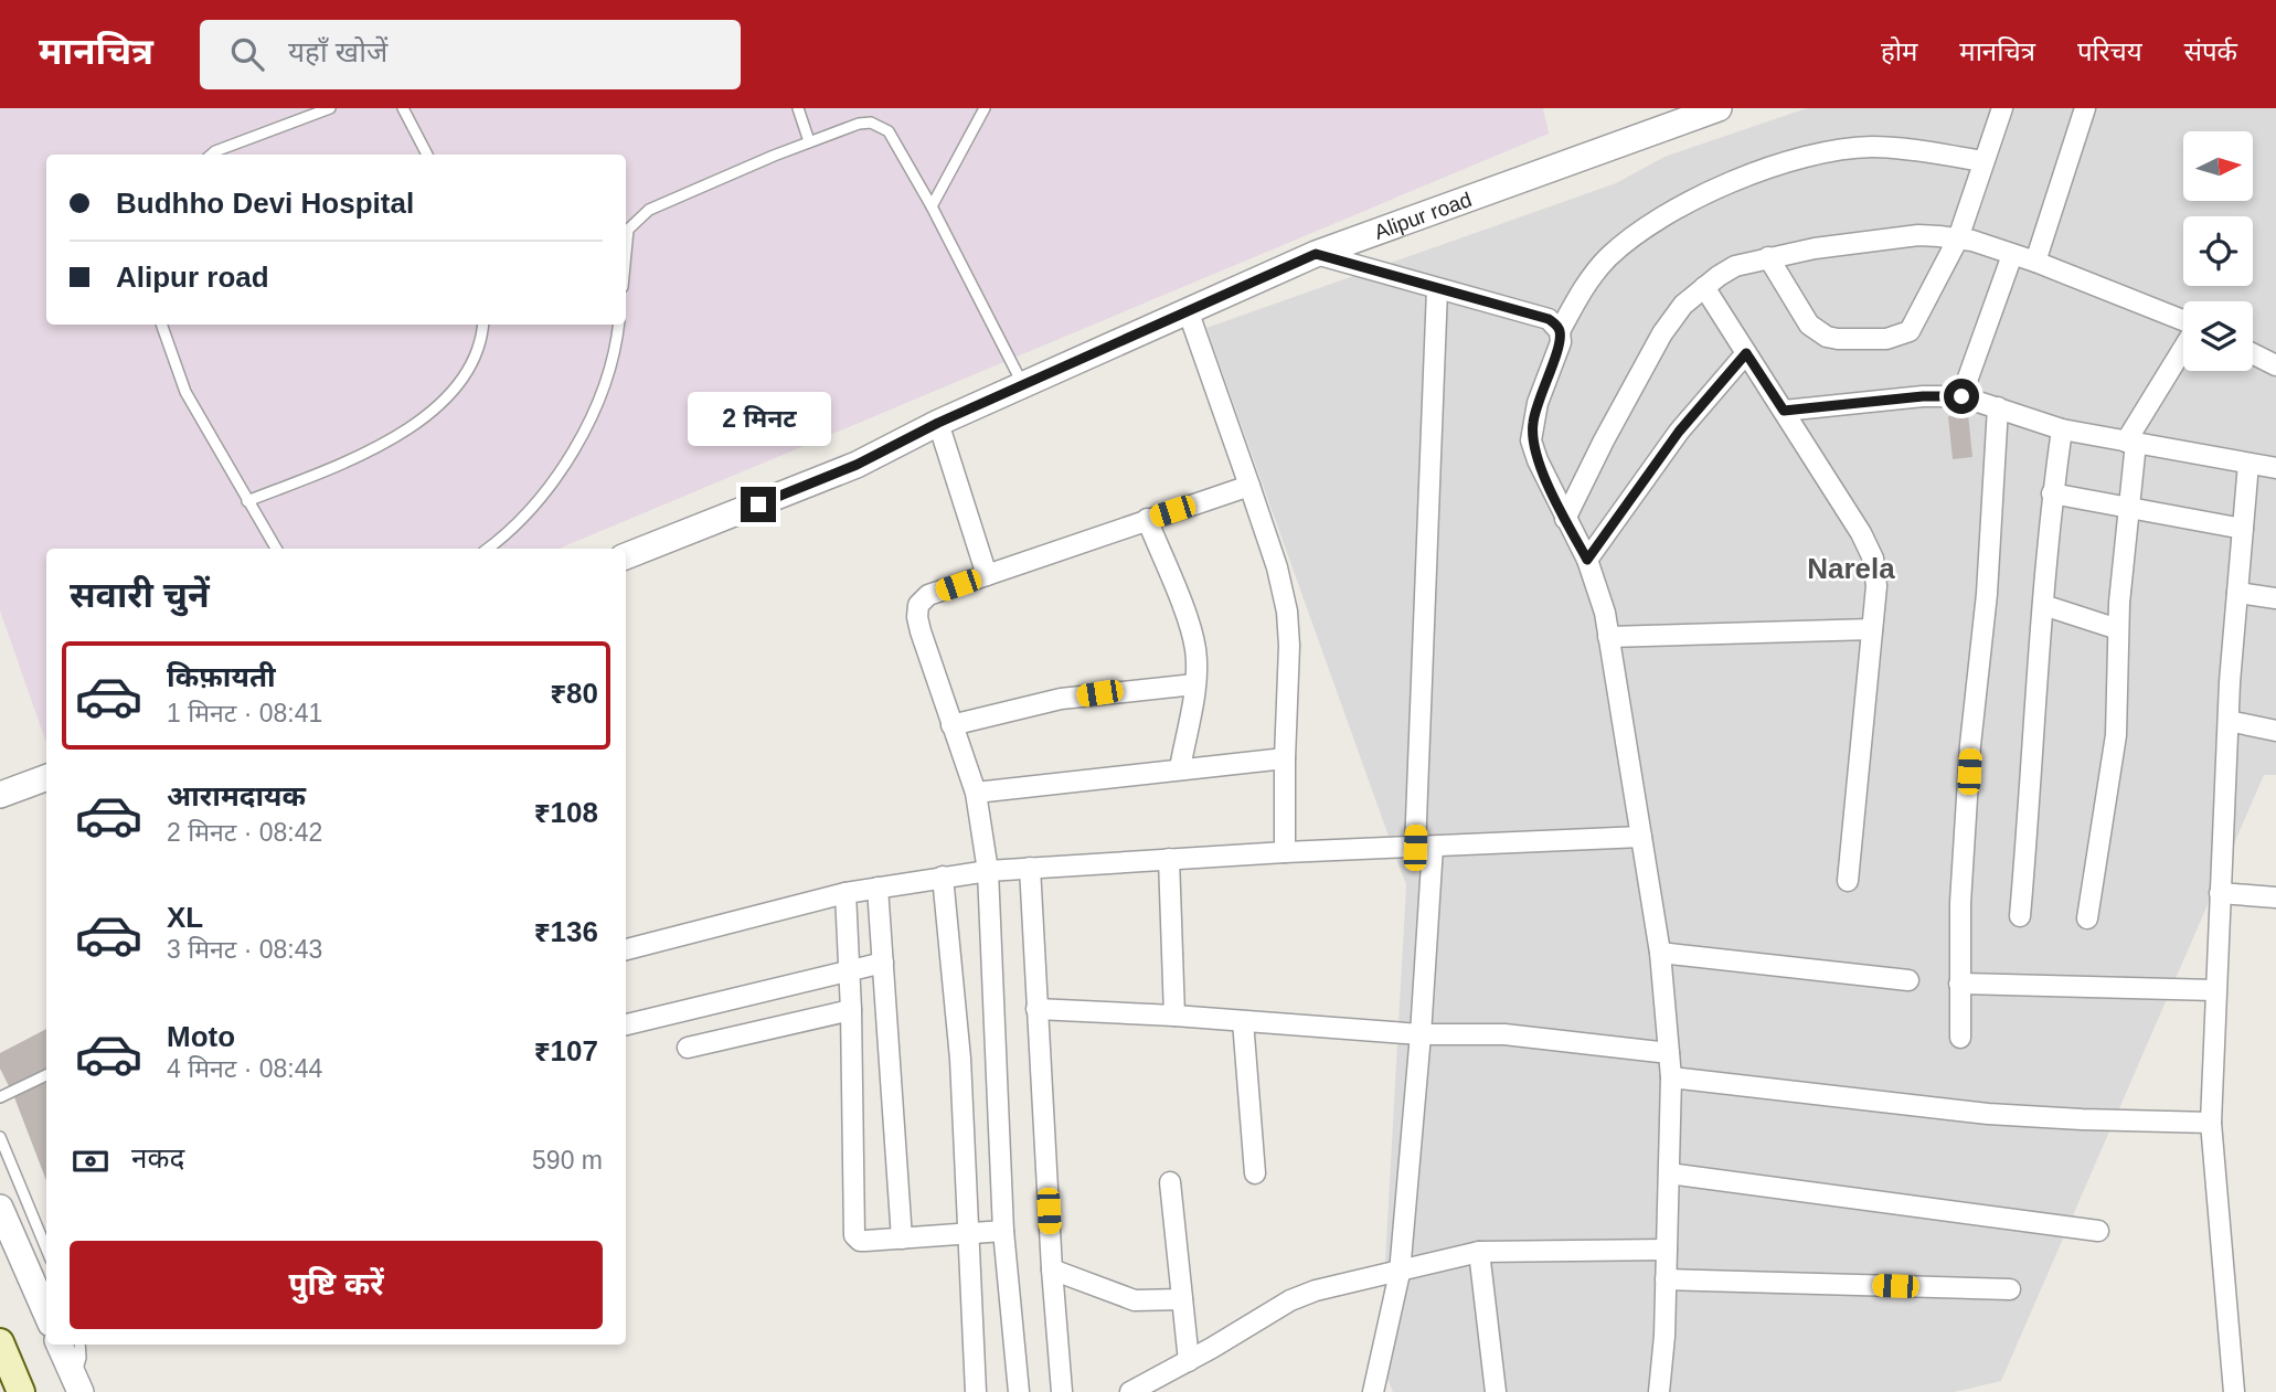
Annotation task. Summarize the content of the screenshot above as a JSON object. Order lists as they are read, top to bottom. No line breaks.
{"streets":{"street":["Alipur road"]},"districts":["Narela"],"north":"right","page":{"header":"मानचित्र","search":"यहाँ खोजें","nav":["होम","मानचित्र","परिचय","संपर्क"],"banner":["Budhho Devi Hospital","Alipur road"],"bubble":"2 मिनट","heading":"सवारी चुनें","list":[{"name":"किफ़ायती","note":"1 मिनट · 08:41","value":"₹80"},{"name":"आरामदायक","note":"2 मिनट · 08:42","value":"₹108"},{"name":"XL","note":"3 मिनट · 08:43","value":"₹136"},{"name":"Moto","note":"4 मिनट · 08:44","value":"₹107"}],"pay":["नकद","590 m"],"buttons":"पुष्टि करें"}}
